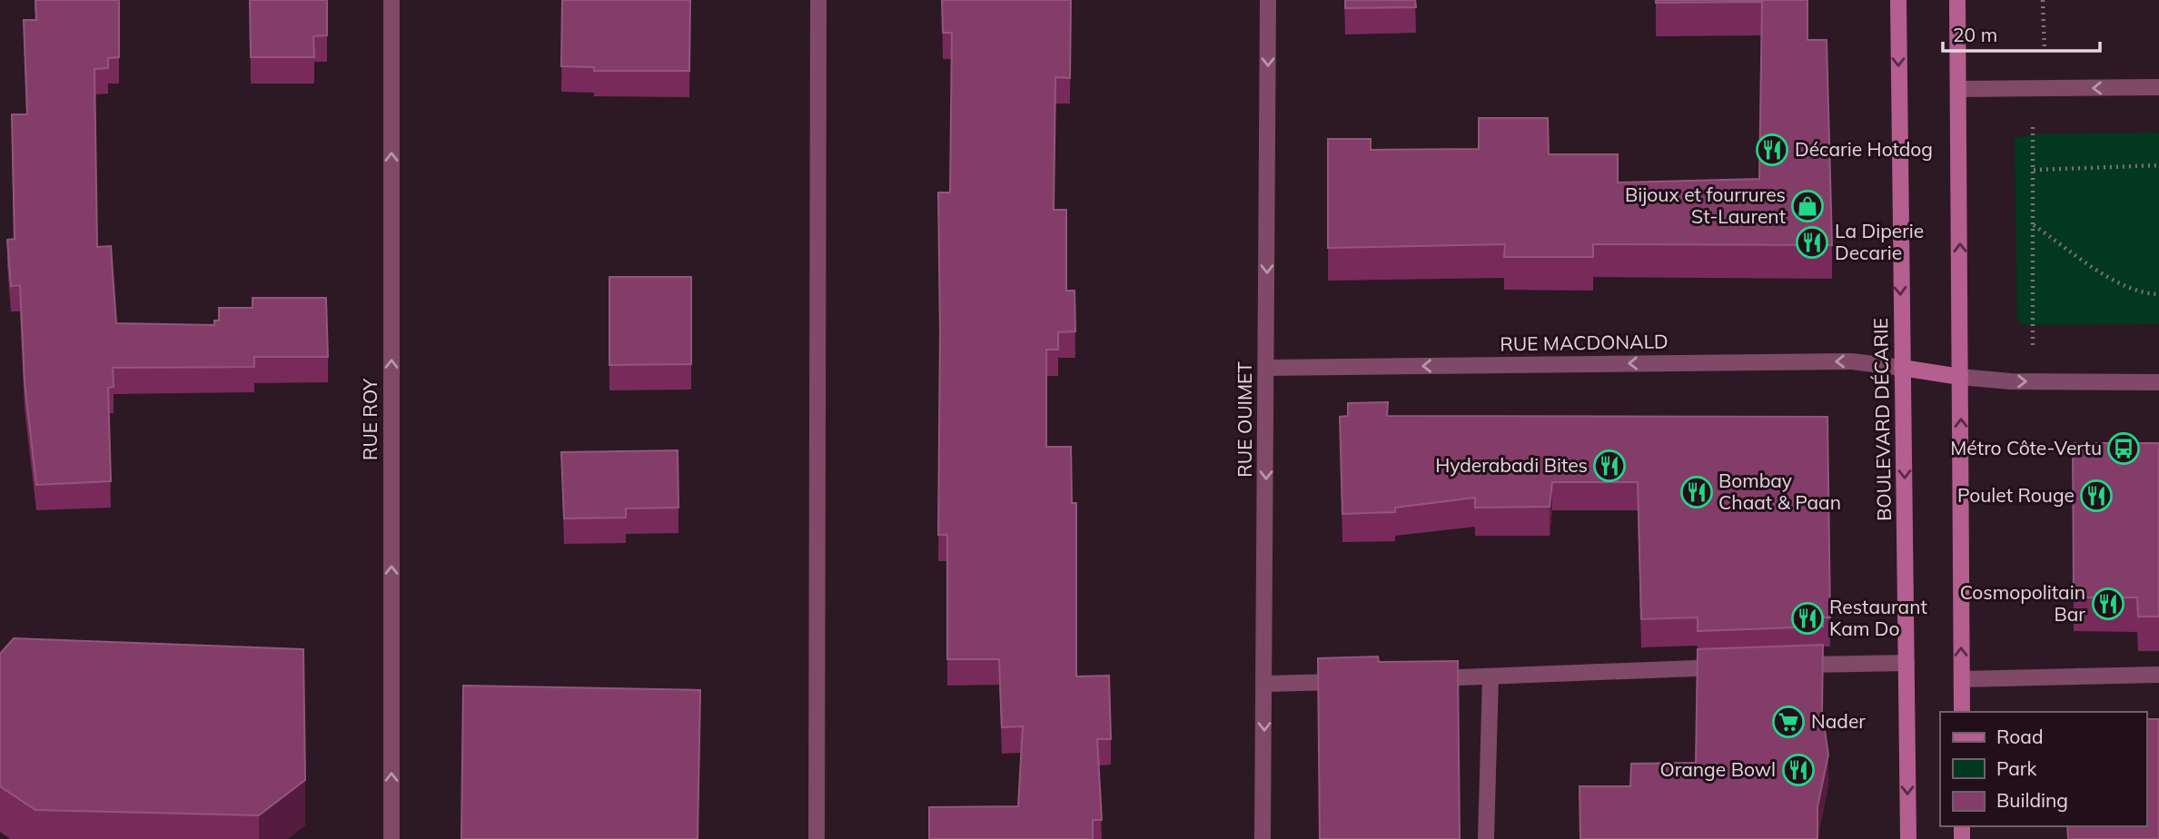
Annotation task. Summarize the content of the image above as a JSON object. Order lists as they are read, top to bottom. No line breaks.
{"streets":{"street":["RUE MACDONALD","RUE ROY","RUE OUIMET","BOULEVARD DÉCARIE"]},"crossings":[["RUE MACDONALD","RUE OUIMET"],["RUE MACDONALD","BOULEVARD DÉCARIE"]],"one_way":["RUE MACDONALD","RUE ROY","RUE OUIMET"],"places":{"restaurant":["Décarie Hotdog","La Diperie Decarie","Hyderabadi Bites","Bombay Chaat & Paan","Poulet Rouge","Cosmopolitain Bar","Restaurant Kam Do","Orange Bowl"],"shop":["Bijoux et fourrures St-Laurent"],"bus stop":["Métro Côte-Vertu"],"supermarket":["Nader"]},"legend":["Road","Park","Building"],"scale_bar":"20 m"}
